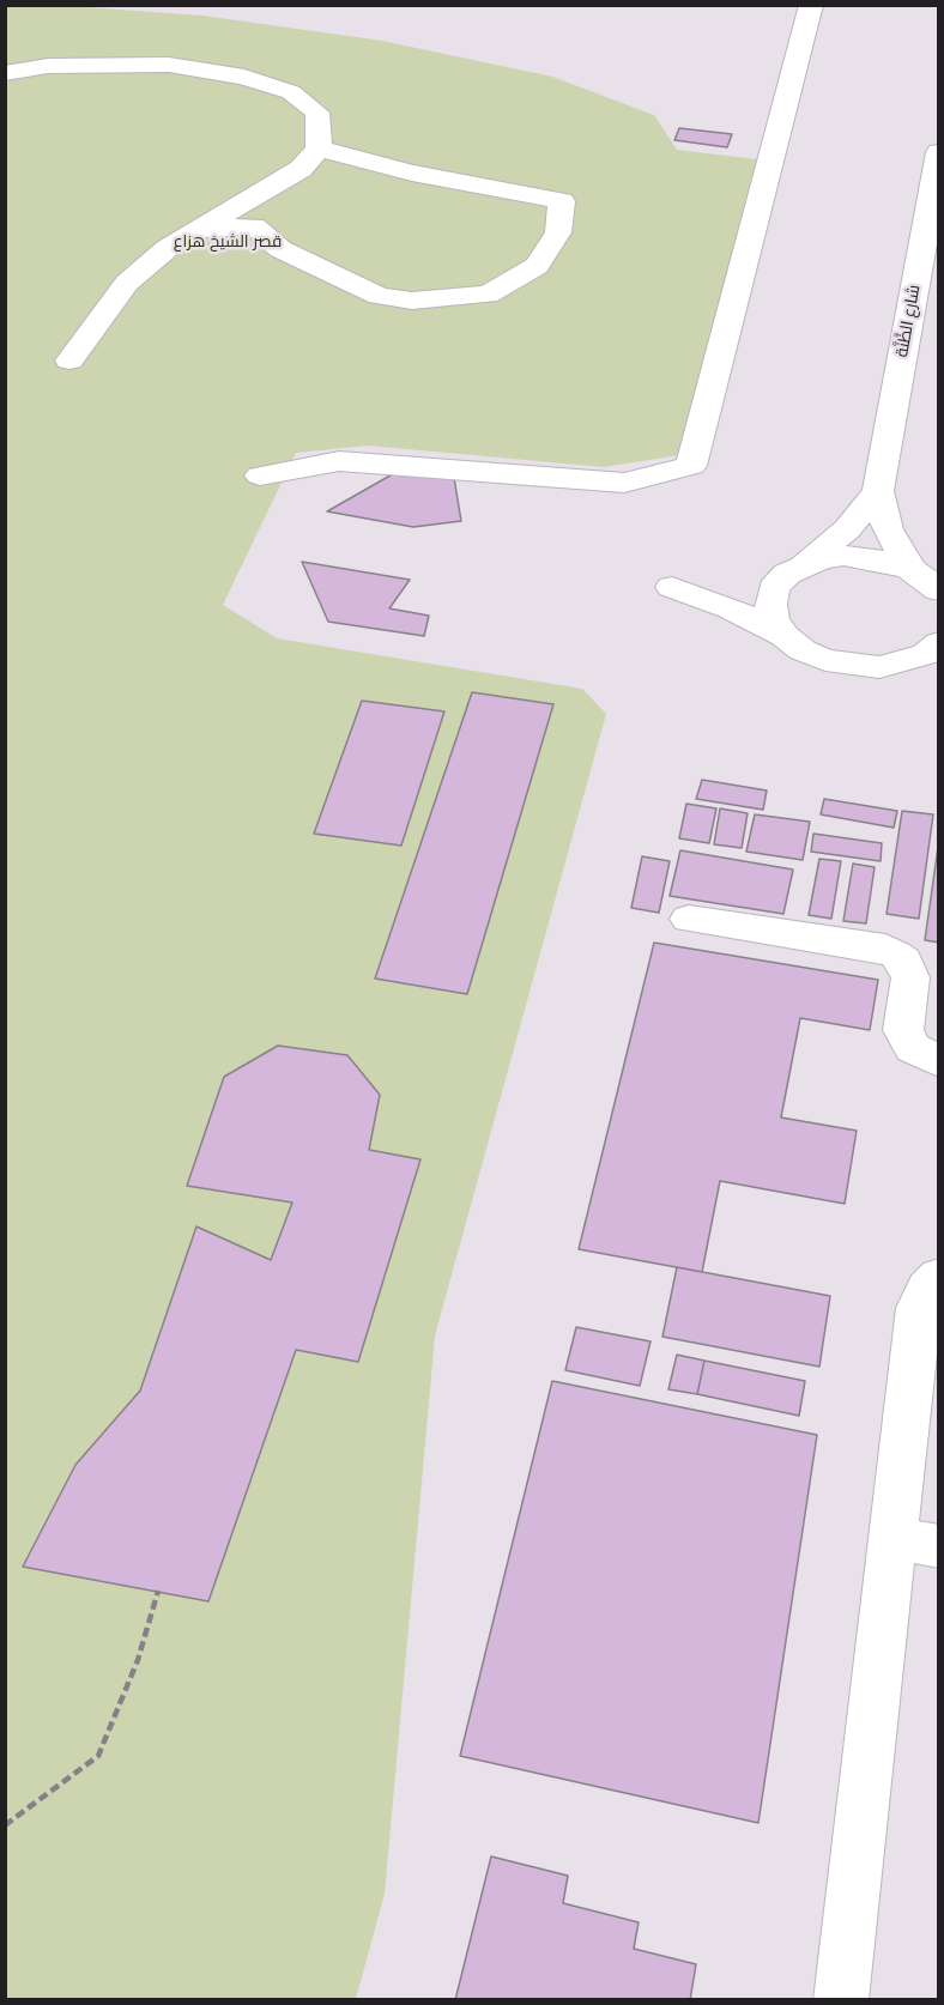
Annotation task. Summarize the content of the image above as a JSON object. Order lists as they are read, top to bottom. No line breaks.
{"streets":{"street":["شارع الظَّنَّة"]},"parks":["قصر الشيخ هزاع"]}
